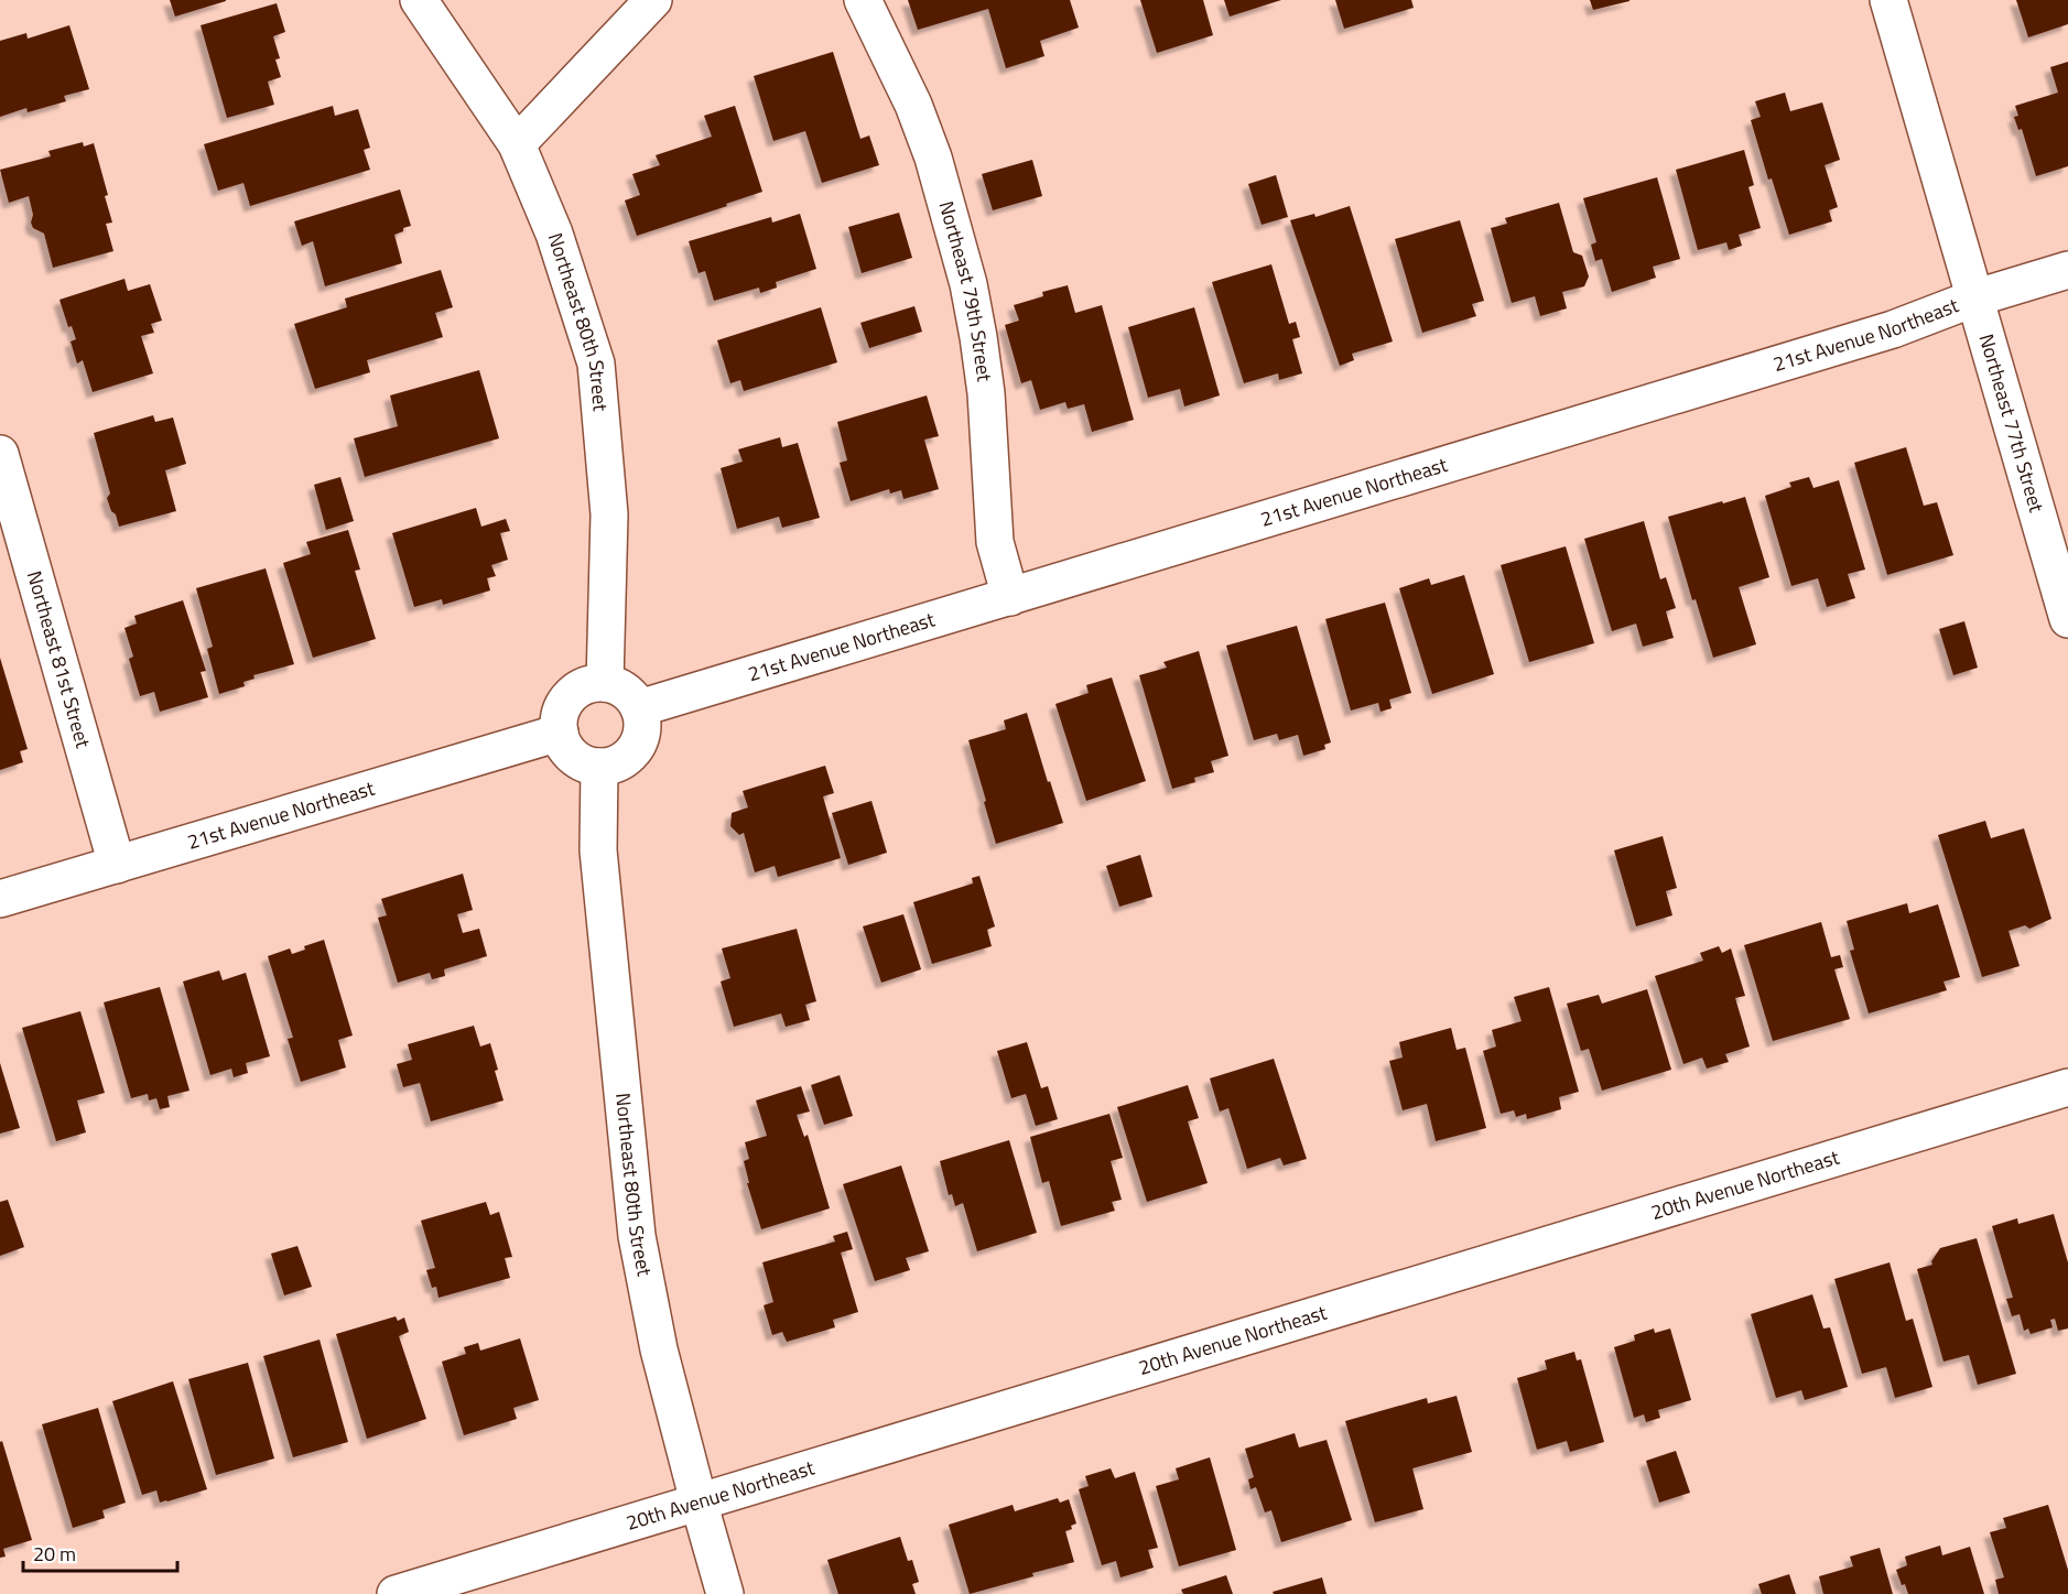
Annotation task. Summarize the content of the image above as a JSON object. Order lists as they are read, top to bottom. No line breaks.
{"streets":{"street":["Northeast 79th Street","Northeast 80th Street","21st Avenue Northeast","Northeast 77th Street","Northeast 81st Street","20th Avenue Northeast"]},"crossings":[["Northeast 79th Street","21st Avenue Northeast"],["Northeast 80th Street","21st Avenue Northeast"],["Northeast 80th Street","20th Avenue Northeast"],["21st Avenue Northeast","Northeast 77th Street"],["21st Avenue Northeast","Northeast 81st Street"]],"scale_bar":"20 m"}
